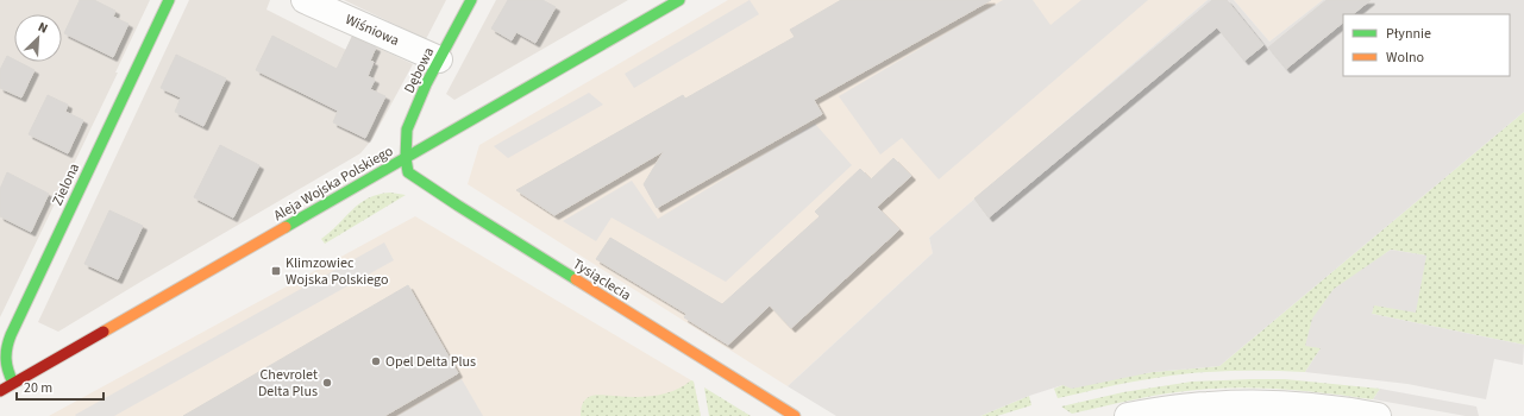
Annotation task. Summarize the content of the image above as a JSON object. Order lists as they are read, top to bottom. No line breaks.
{"streets":{"street":["Wiśniowa","Dębowa","Aleja Wojska Polskiego","Zielona","Tysiąclecia"]},"crossings":[["Wiśniowa","Dębowa"],["Dębowa","Aleja Wojska Polskiego"],["Dębowa","Tysiąclecia"],["Aleja Wojska Polskiego","Zielona"],["Aleja Wojska Polskiego","Tysiąclecia"]],"places":{"transit":["Klimzowiec Wojska Polskiego"],"other":["Opel Delta Plus","Chevrolet Delta Plus"]},"legend":["Płynnie","Wolno"],"scale_bar":"20 m","north":"top right"}
